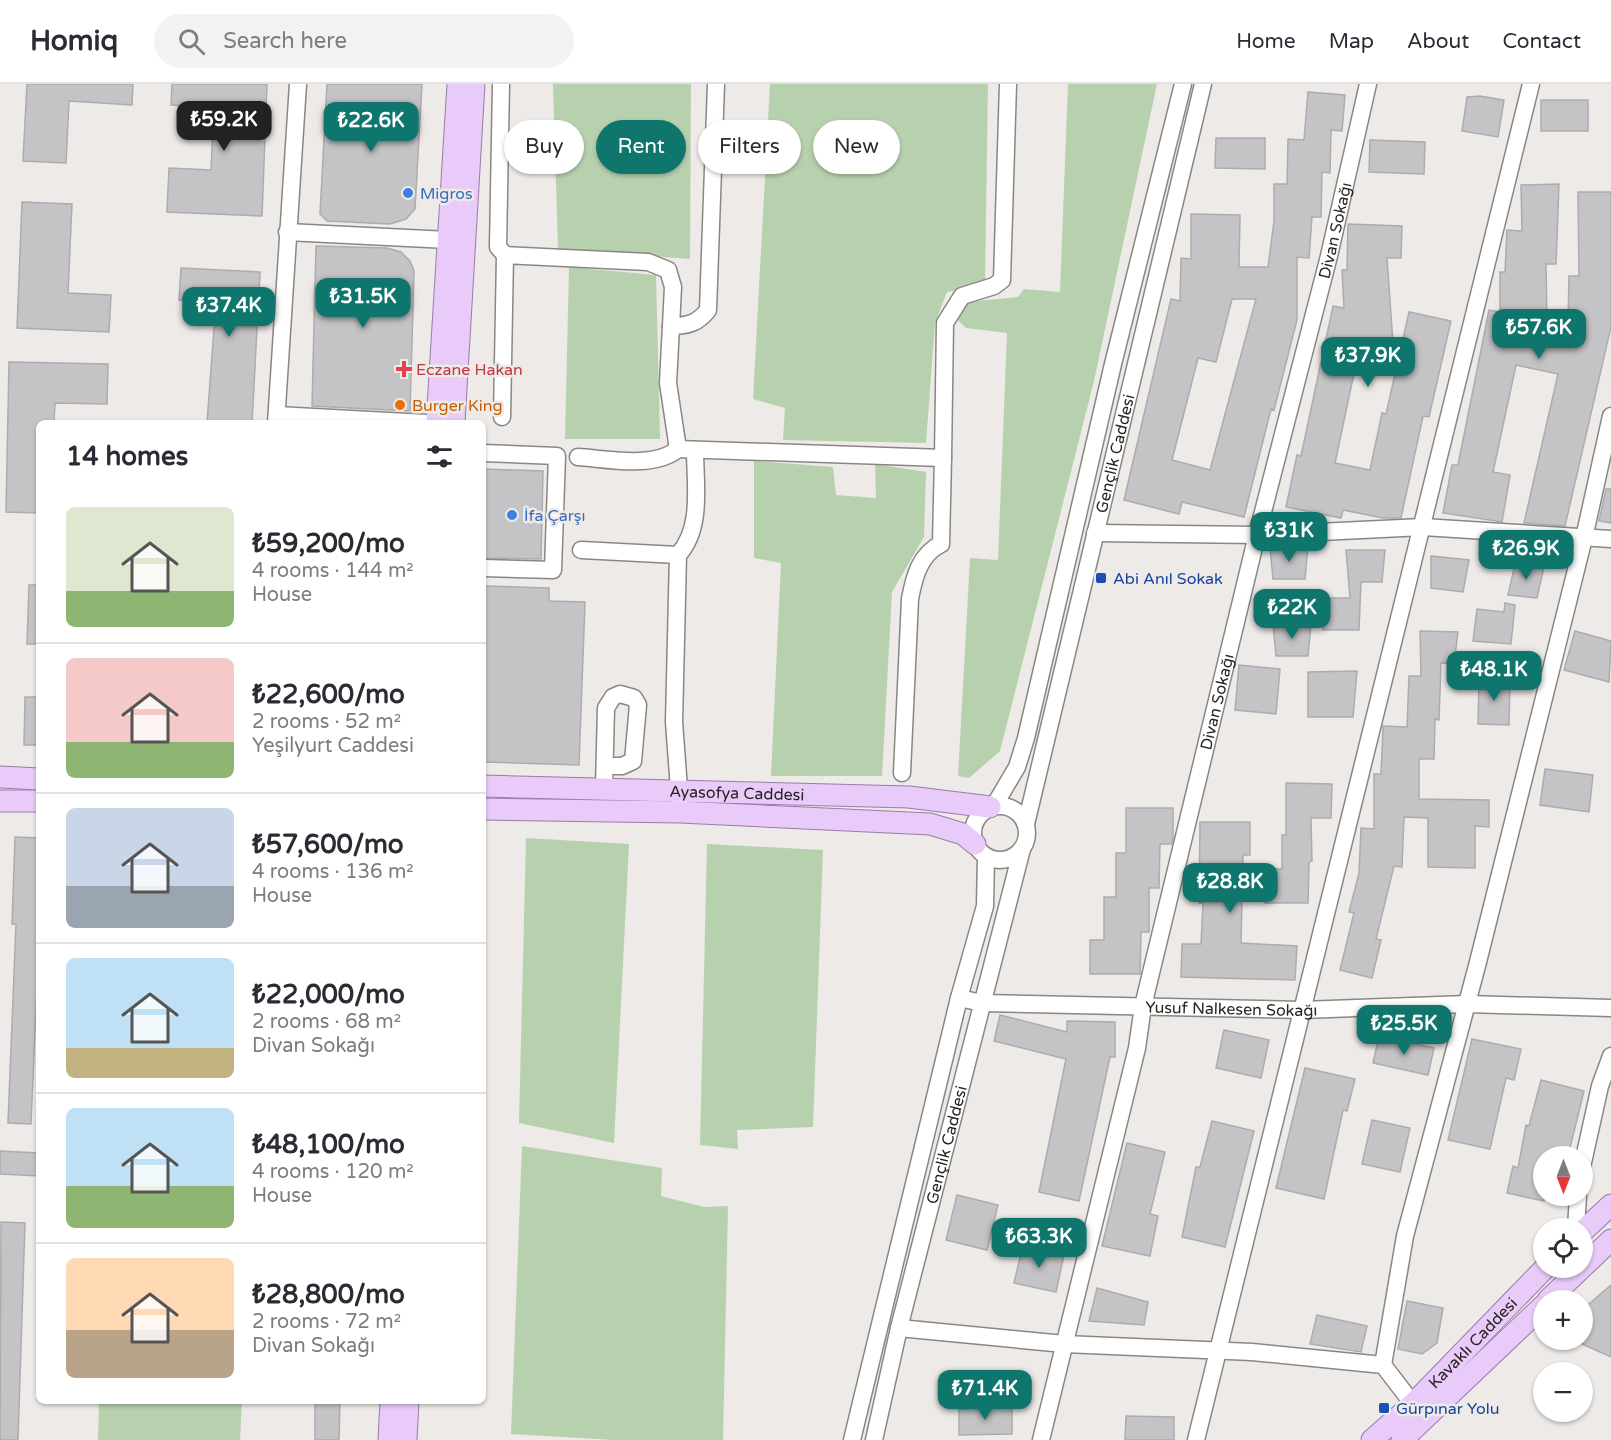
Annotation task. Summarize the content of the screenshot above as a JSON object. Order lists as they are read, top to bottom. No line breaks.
{"streets":{"main road":["Ayasofya Caddesi","Kavaklı Caddesi"],"street":["Divan Sokağı","Gençlik Caddesi","Yusuf Nalkesen Sokağı"]},"crossings":[["Divan Sokağı","Yusuf Nalkesen Sokağı"],["Gençlik Caddesi","Ayasofya Caddesi"],["Gençlik Caddesi","Yusuf Nalkesen Sokağı"]],"places":{"other":["Migros","Burger King","İfa Çarşı"],"health":["Eczane Hakan"],"transit":["Abi Anıl Sokak","Gürpınar Yolu"]},"north":"bottom","page":{"header":"Homiq","search":"Search here","nav":["Home","Map","About","Contact"],"price":["₺59.2K","₺22.6K","₺31.5K","₺37.4K","₺57.6K","₺37.9K","₺31K","₺26.9K","₺22K","₺48.1K","₺28.8K","₺25.5K","₺63.3K","₺71.4K"],"chip":["Buy","Rent","Filters","New"],"heading":"14 homes","list":[{"name":"₺59,200/mo","note":"4 rooms · 144 m² · House"},{"name":"₺22,600/mo","note":"2 rooms · 52 m² · Yeşilyurt Caddesi"},{"name":"₺57,600/mo","note":"4 rooms · 136 m² · House"},{"name":"₺22,000/mo","note":"2 rooms · 68 m² · Divan Sokağı"},{"name":"₺48,100/mo","note":"4 rooms · 120 m² · House"},{"name":"₺28,800/mo","note":"2 rooms · 72 m² · Divan Sokağı"}],"map_buttons":["+","−"]}}
